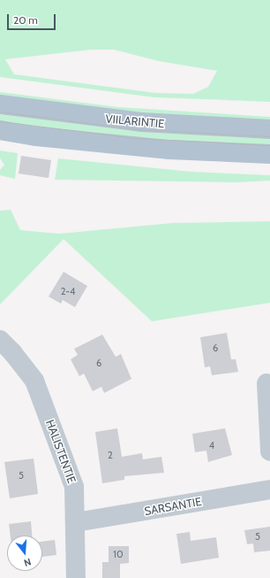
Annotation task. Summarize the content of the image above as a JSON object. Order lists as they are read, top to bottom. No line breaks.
{"streets":{"main road":["VIILARINTIE"],"street":["HALISTENTIE","SARSANTIE"]},"crossings":[["HALISTENTIE","SARSANTIE"]],"house_numbers":["2-4","6","6","4","2","5","5","10"],"scale_bar":"20 m","north":"bottom"}
